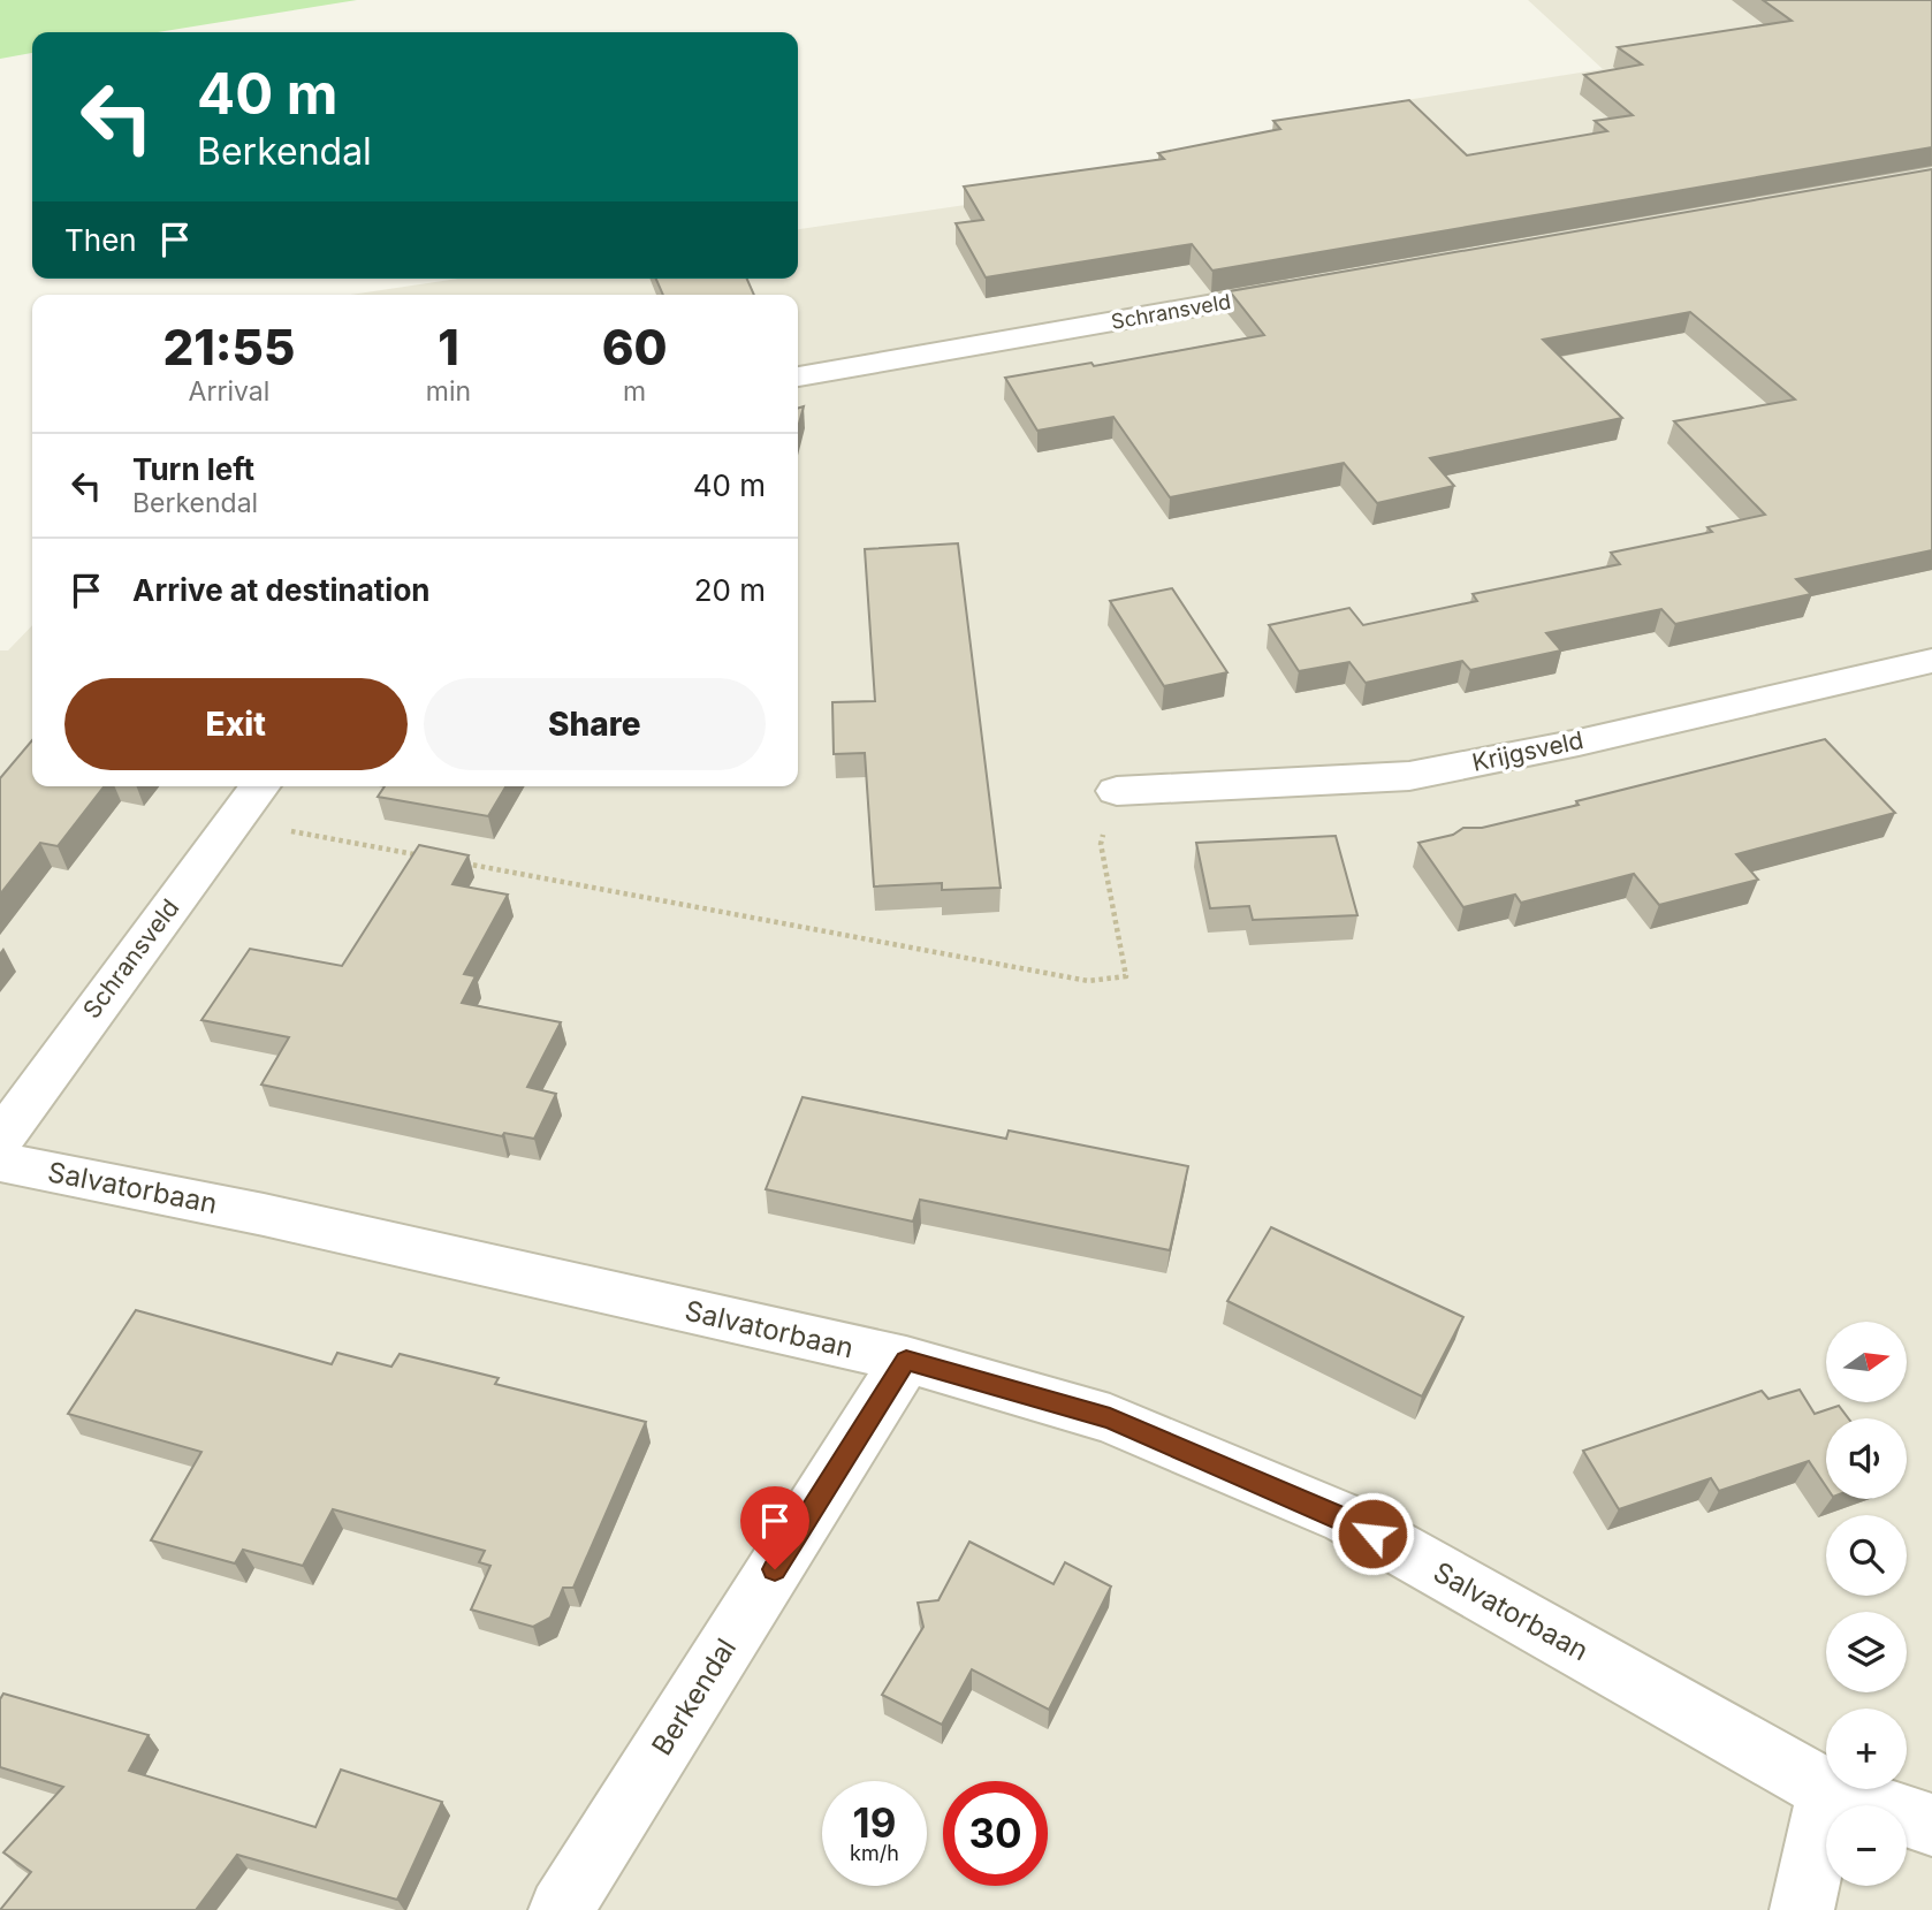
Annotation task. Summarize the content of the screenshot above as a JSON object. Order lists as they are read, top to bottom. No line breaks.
{"streets":{"street":["Schransveld","Krijgsveld","Salvatorbaan","Berkendal"]},"crossings":[["Salvatorbaan","Berkendal"]],"north":"right","page":{"turn":["40 m","Berkendal"],"then":"Then","eta":["21:55","Arrival","1","min","60","m"],"list":[{"name":"Turn left","note":"Berkendal","value":"40 m"},{"name":"Arrive at destination","value":"20 m"}],"buttons":["Exit","Share"],"map_buttons":["+","−"],"speed":"19 km/h","limit":"30"}}
